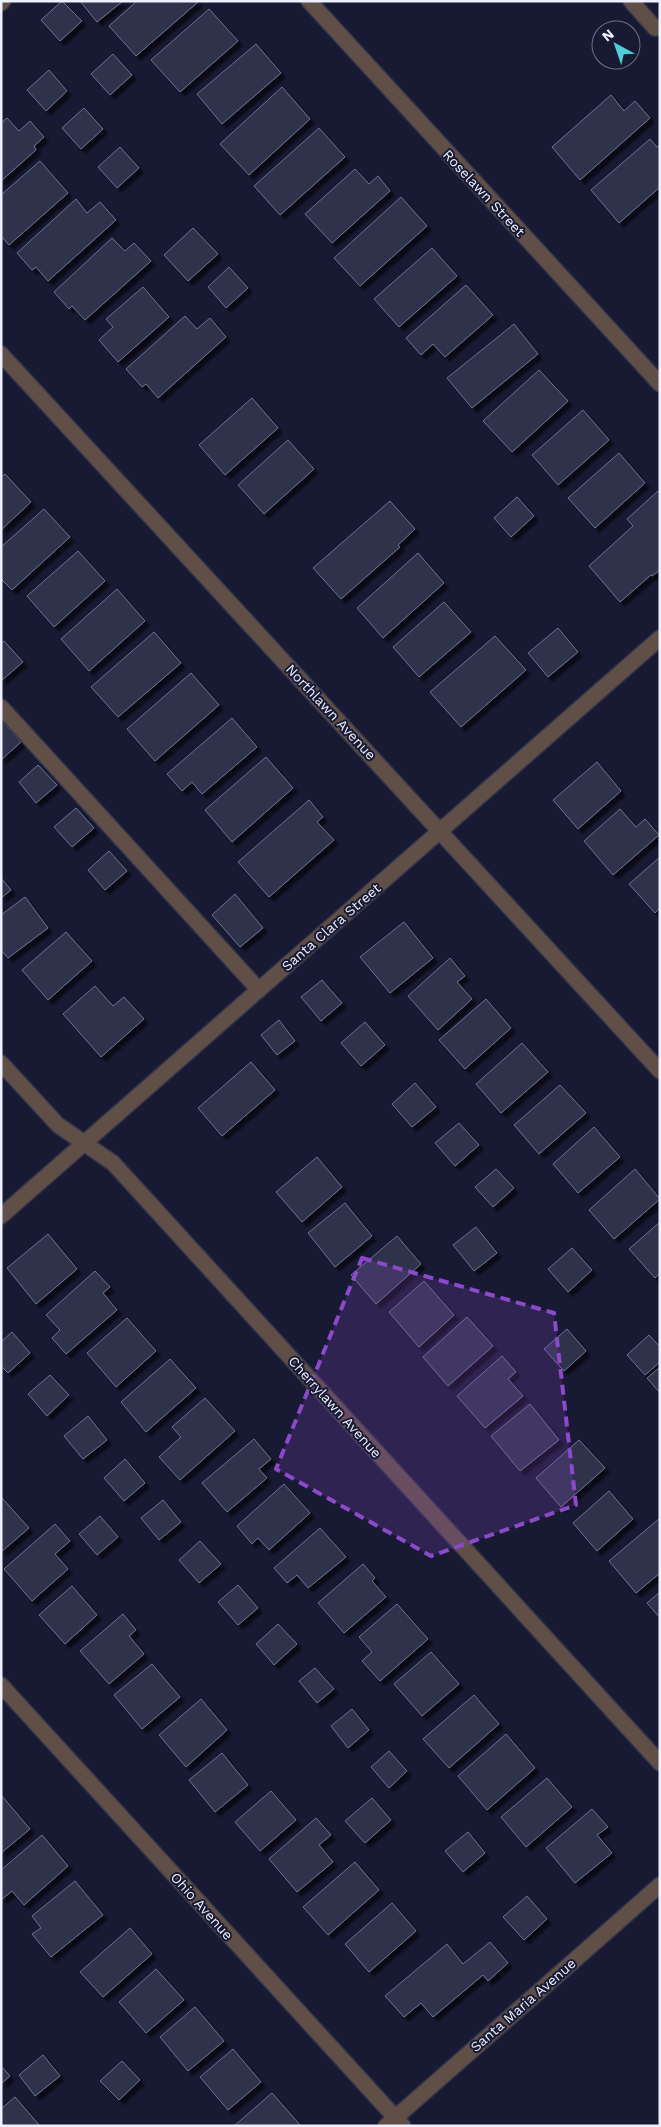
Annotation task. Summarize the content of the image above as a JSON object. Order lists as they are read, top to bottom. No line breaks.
{"streets":{"street":["Roselawn Street","Northlawn Avenue","Santa Clara Street","Cherrylawn Avenue","Ohio Avenue","Santa Maria Avenue"]},"crossings":[["Northlawn Avenue","Santa Clara Street"],["Santa Clara Street","Cherrylawn Avenue"],["Ohio Avenue","Santa Maria Avenue"]],"north":"top left"}
